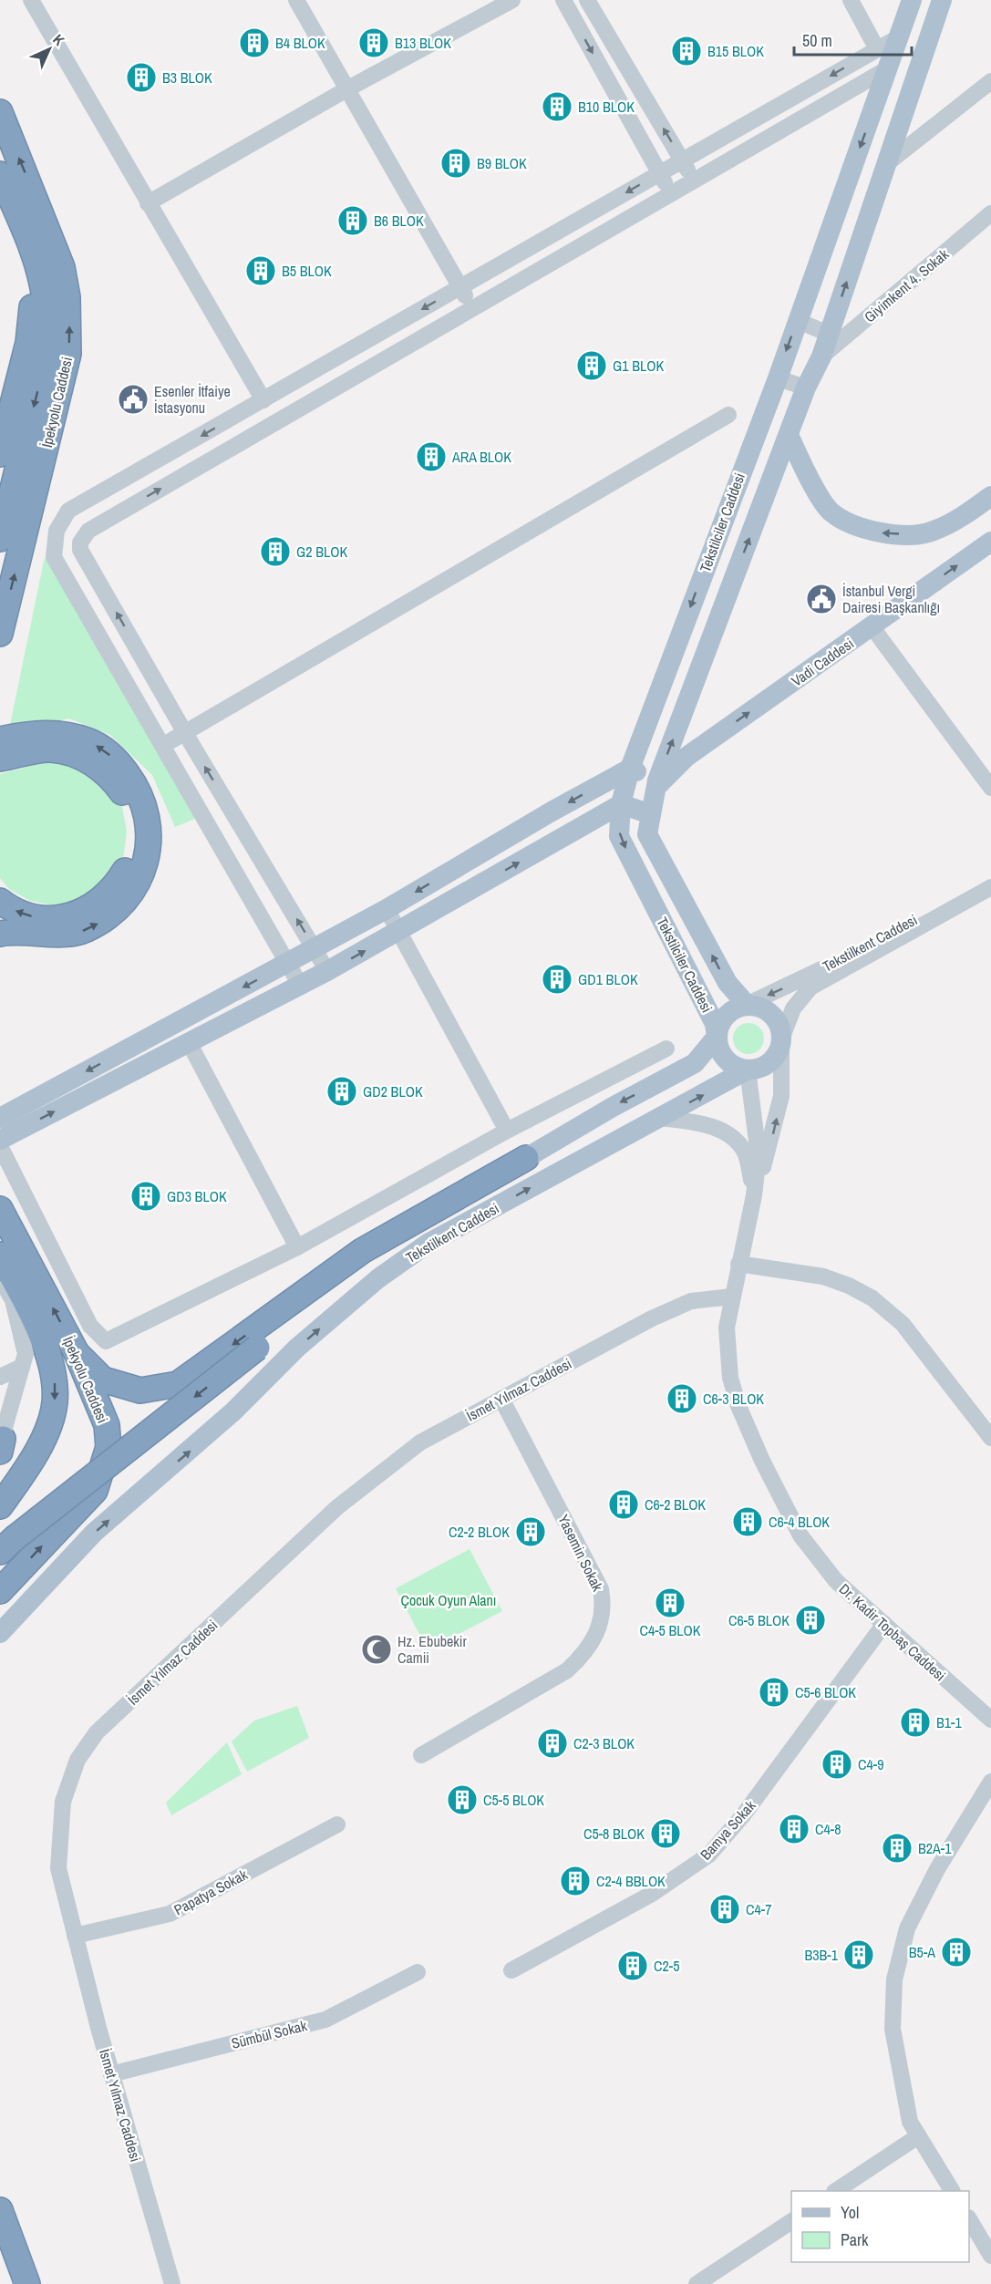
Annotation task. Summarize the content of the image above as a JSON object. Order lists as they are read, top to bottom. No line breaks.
{"streets":{"highway":["İpekyolu Caddesi"],"main road":["Tekstilciler Caddesi","Vadi Caddesi","Tekstilkent Caddesi"],"street":["Giyimkent 4. Sokak","İsmet Yılmaz Caddesi","Yasemin Sokak","Dr. Kadir Topbaş Caddesi","Bamya Sokak","Papatya Sokak","Sümbül Sokak"]},"crossings":[["Giyimkent 4. Sokak","Tekstilciler Caddesi"],["Tekstilciler Caddesi","Vadi Caddesi"],["Tekstilciler Caddesi","Tekstilkent Caddesi"],["İsmet Yılmaz Caddesi","Yasemin Sokak"],["İsmet Yılmaz Caddesi","Dr. Kadir Topbaş Caddesi"],["İsmet Yılmaz Caddesi","Papatya Sokak"],["İsmet Yılmaz Caddesi","Sümbül Sokak"],["Dr. Kadir Topbaş Caddesi","Bamya Sokak"]],"one_way":["Vadi Caddesi"],"parks":["Çocuk Oyun Alanı"],"places":{"building":["B4 BLOK","B13 BLOK","B15 BLOK","B3 BLOK","B10 BLOK","B9 BLOK","B6 BLOK","B5 BLOK","G1 BLOK","ARA BLOK","G2 BLOK","GD1 BLOK","GD2 BLOK","GD3 BLOK","C6-3 BLOK","C6-2 BLOK","C6-4 BLOK","C2-2 BLOK","C4-5 BLOK","C6-5 BLOK","C5-6 BLOK","B1-1","C2-3 BLOK","C4-9","C5-5 BLOK","C4-8","C5-8 BLOK","B2A-1","C2-4 BBLOK","C4-7","B5-A","B3B-1","C2-5"],"public building":["Esenler İtfaiye İstasyonu","İstanbul Vergi Dairesi Başkanlığı"],"mosque":["Hz. Ebubekir Camii"]},"legend":["Yol","Park"],"scale_bar":"50 m","north":"top right"}
